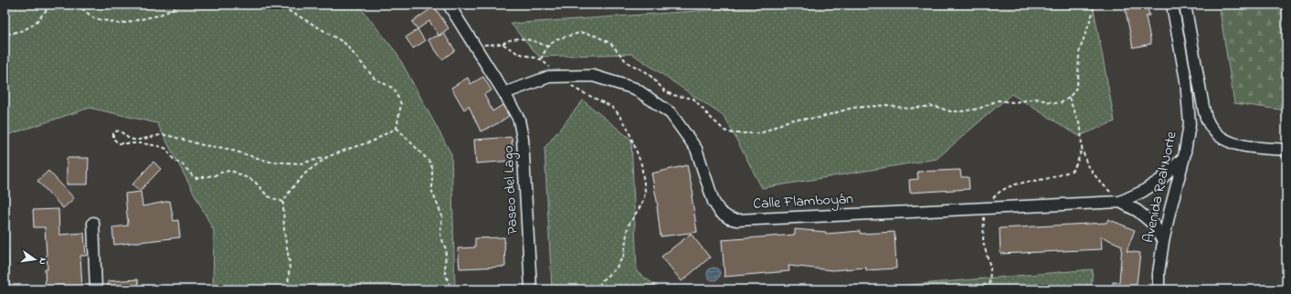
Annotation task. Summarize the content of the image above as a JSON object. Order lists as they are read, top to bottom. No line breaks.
{"streets":{"street":["Avenida Real Norte","Paseo del Lago","Calle Flamboyán"]},"crossings":[["Paseo del Lago","Calle Flamboyán"]],"north":"right"}
